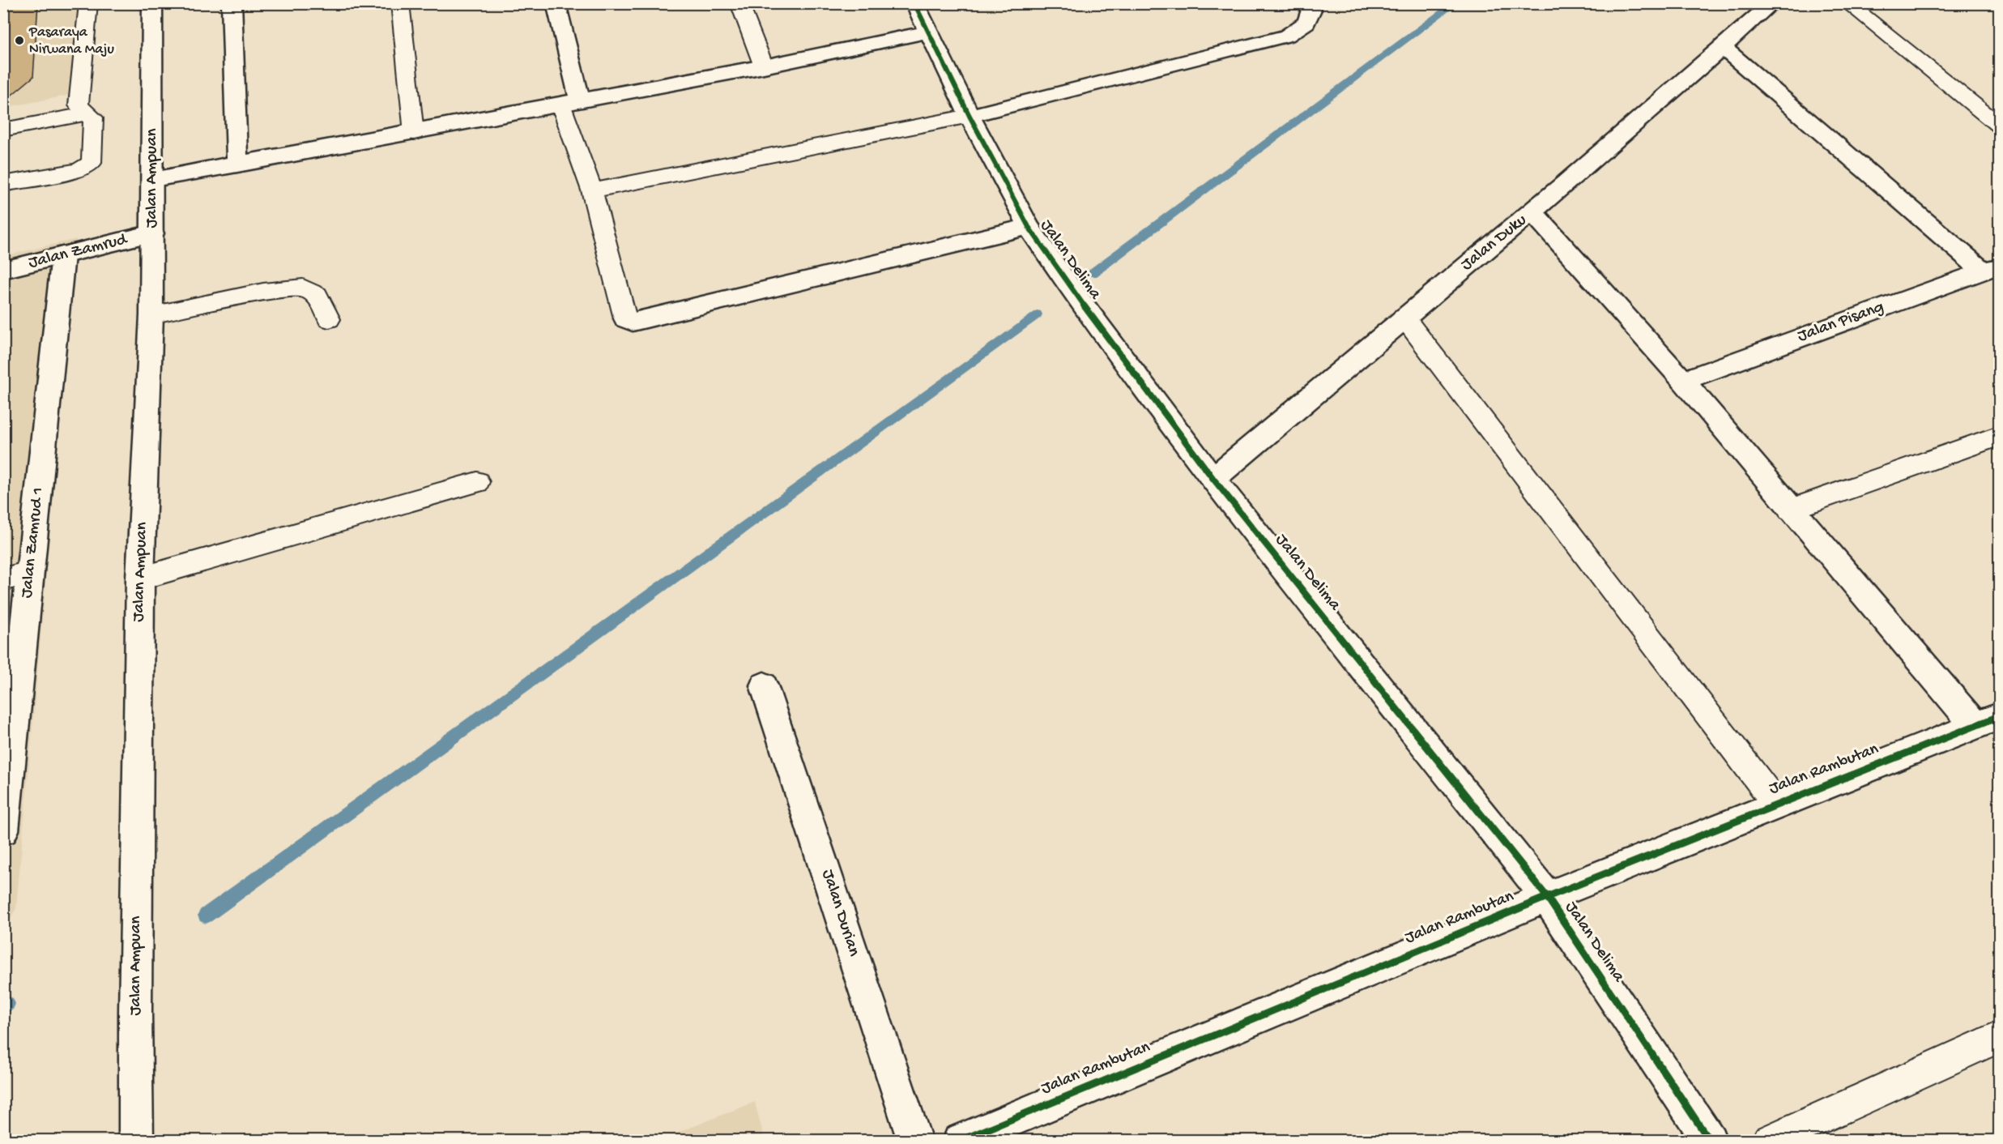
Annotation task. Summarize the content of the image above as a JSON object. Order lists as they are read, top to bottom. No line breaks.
{"streets":{"street":["Jalan Ampuan","Jalan Duku","Jalan Zamrud","Jalan Delima","Jalan Pisang","Jalan Zamrud 1","Jalan Rambutan","Jalan Durian"]},"crossings":[["Jalan Ampuan","Jalan Zamrud"],["Jalan Duku","Jalan Delima"],["Jalan Zamrud","Jalan Zamrud 1"],["Jalan Delima","Jalan Rambutan"]],"places":["Pasaraya Nirwana Maju"]}
